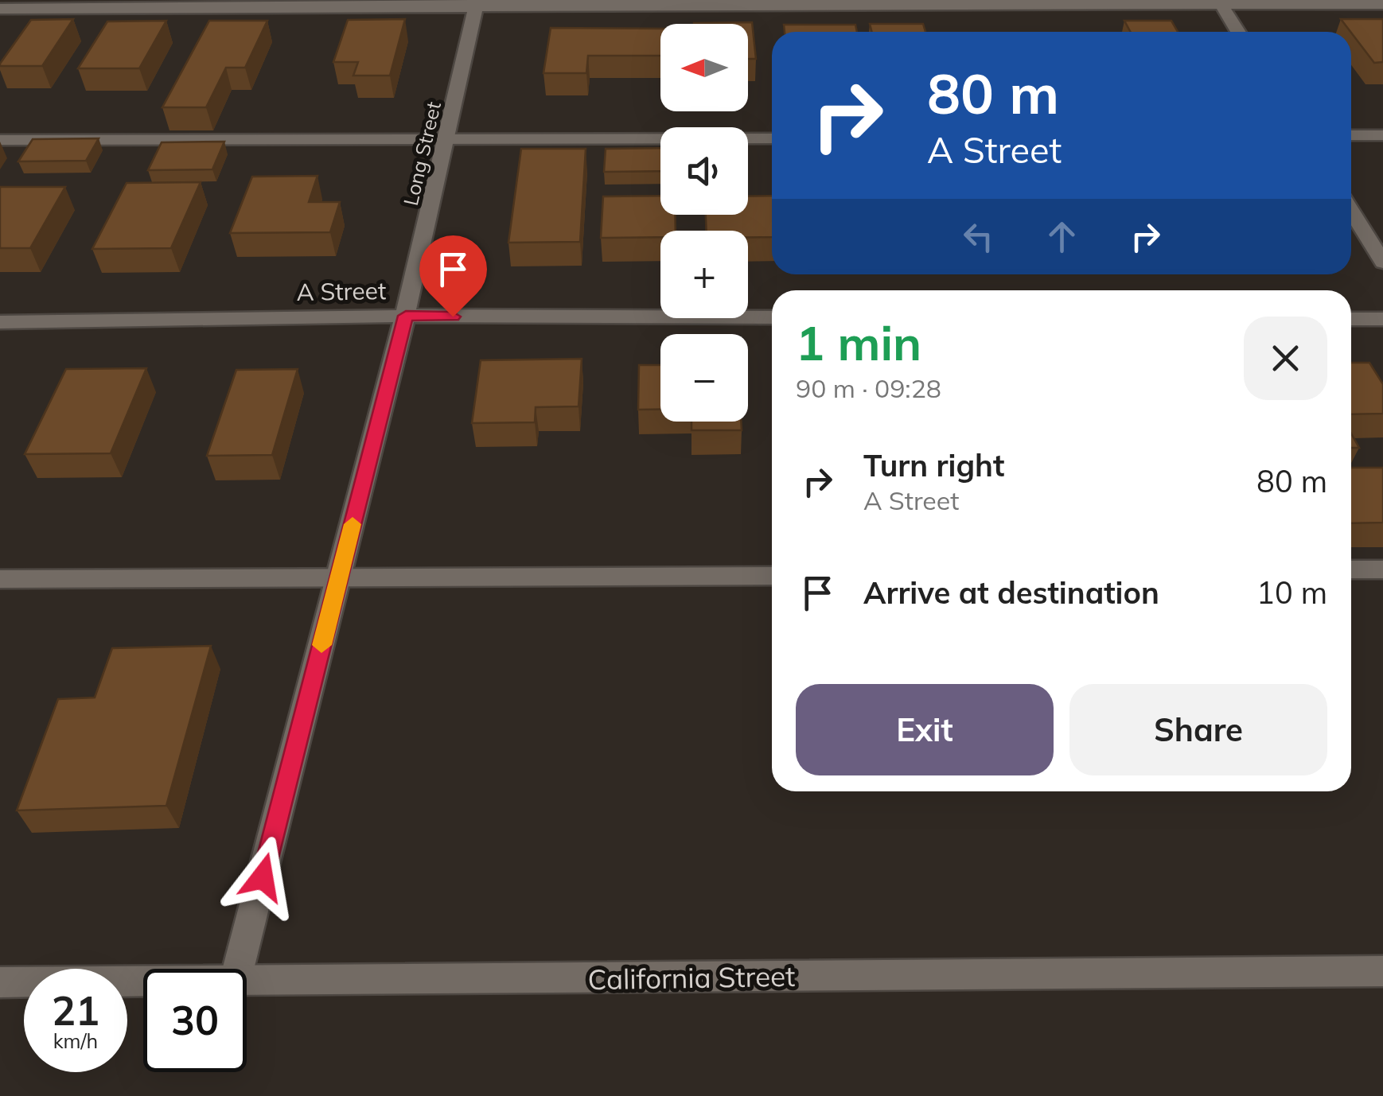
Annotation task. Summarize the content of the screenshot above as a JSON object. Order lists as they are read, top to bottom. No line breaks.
{"streets":{"street":["Long Street","A Street","California Street"]},"crossings":[["Long Street","A Street"]],"north":"left","page":{"map_buttons":["+","−"],"turn":["80 m","A Street"],"heading":["1 min","90 m · 09:28"],"list":[{"name":"Turn right","note":"A Street","value":"80 m"},{"name":"Arrive at destination","value":"10 m"}],"buttons":["Exit","Share"],"speed":"21 km/h","limit":"30"}}
